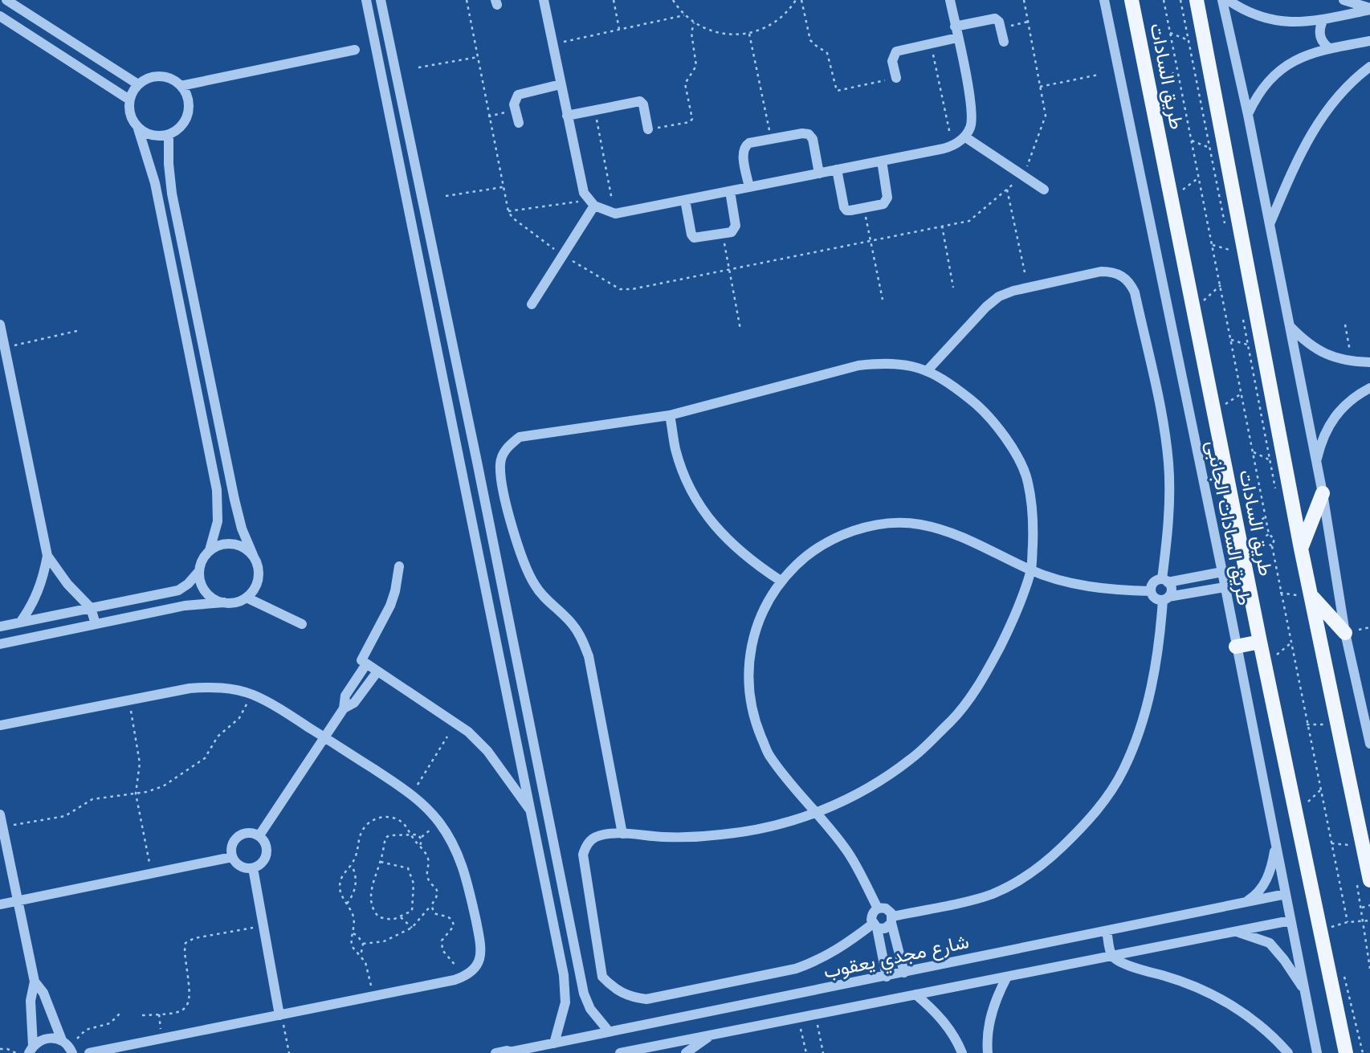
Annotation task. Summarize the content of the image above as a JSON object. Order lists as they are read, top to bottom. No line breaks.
{"streets":{"main road":["طريق السادات"],"street":["طريق السادات الجانبى","شارع مجدي يعقوب"]},"crossings":[["طريق السادات الجانبى","شارع مجدي يعقوب"]]}
